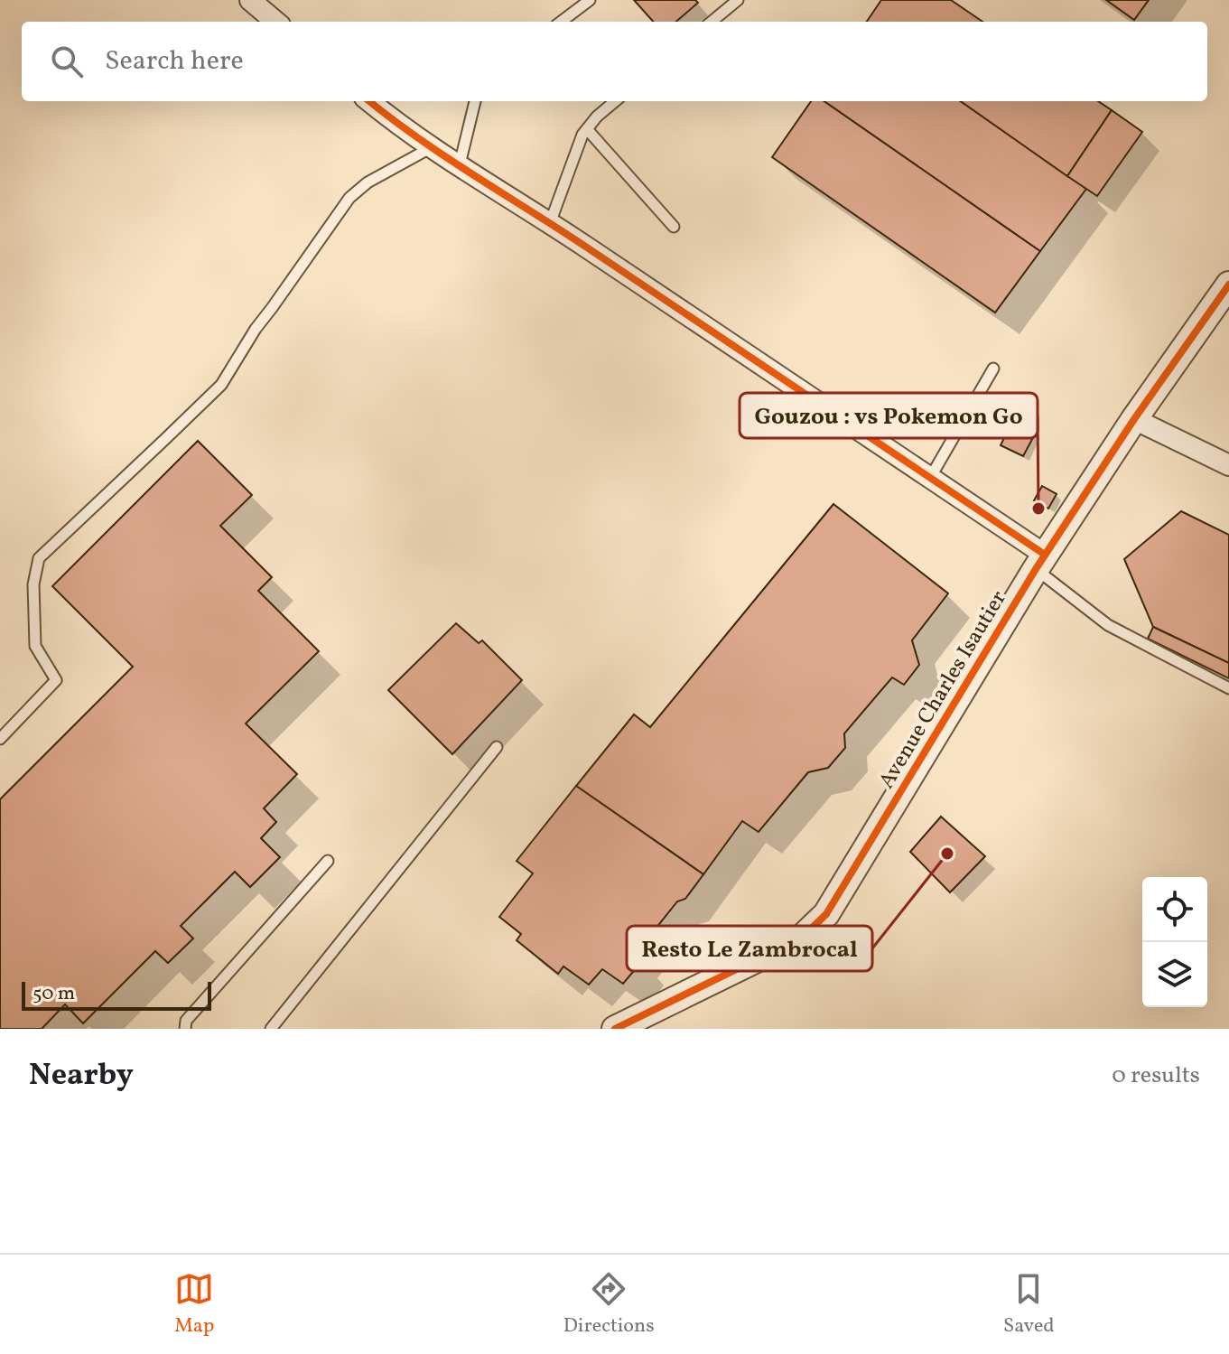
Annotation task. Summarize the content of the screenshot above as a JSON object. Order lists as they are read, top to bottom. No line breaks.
{"streets":{"street":["Avenue Charles Isautier"]},"places":["Gouzou : vs Pokemon Go","Resto Le Zambrocal"],"scale_bar":"50 m","page":{"search":"Search here","scale":"50 m","heading":["Nearby","0 results"],"nav":["Map","Directions","Saved"]}}
